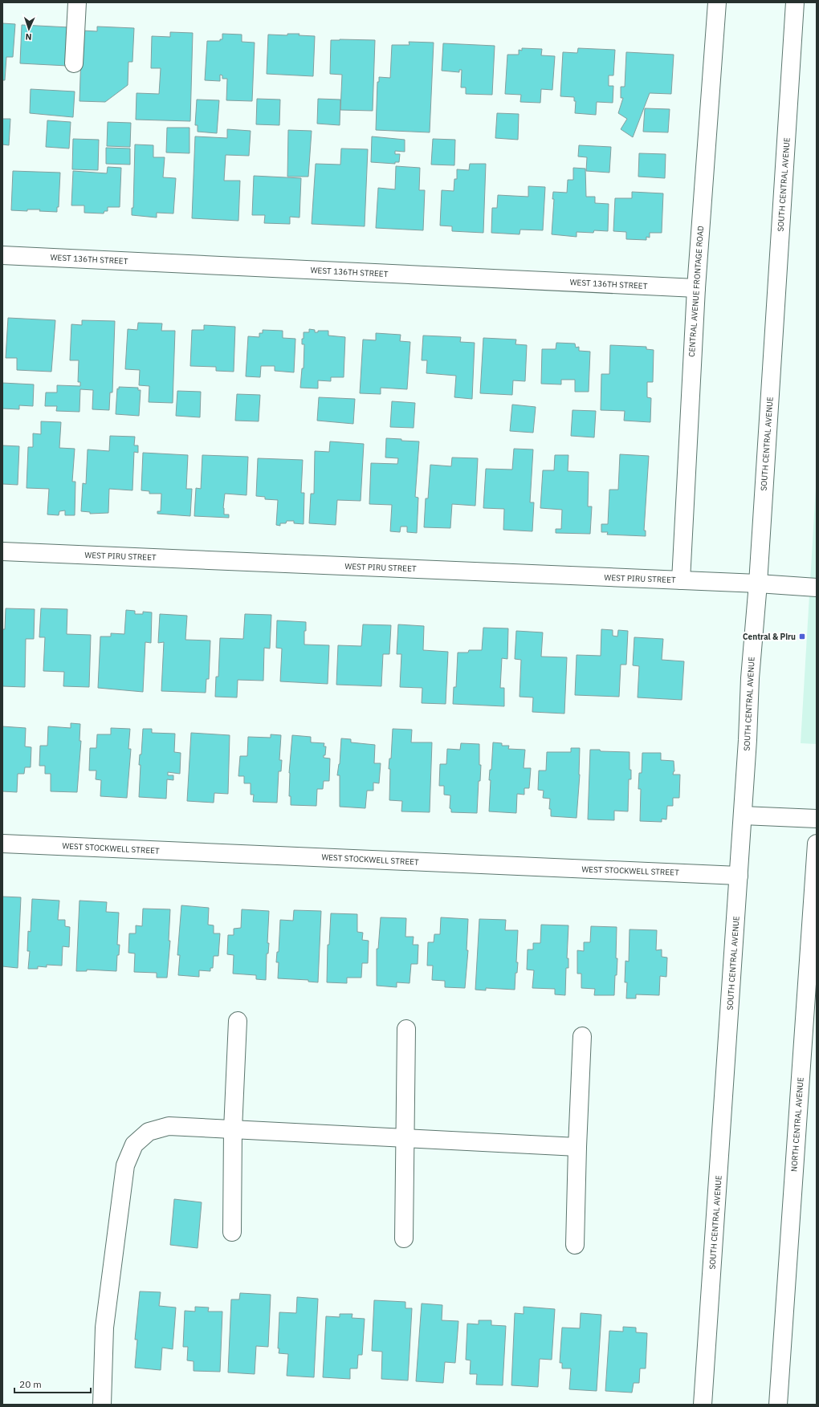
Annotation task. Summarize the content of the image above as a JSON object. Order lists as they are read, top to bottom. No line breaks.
{"streets":{"street":["SOUTH CENTRAL AVENUE","WEST 136TH STREET","CENTRAL AVENUE FRONTAGE ROAD","WEST PIRU STREET","WEST STOCKWELL STREET","NORTH CENTRAL AVENUE"]},"crossings":[["SOUTH CENTRAL AVENUE","WEST PIRU STREET"],["SOUTH CENTRAL AVENUE","WEST STOCKWELL STREET"],["WEST 136TH STREET","CENTRAL AVENUE FRONTAGE ROAD"],["CENTRAL AVENUE FRONTAGE ROAD","WEST PIRU STREET"]],"places":{"transit":["Central & Piru"]},"scale_bar":"20 m","north":"bottom"}
